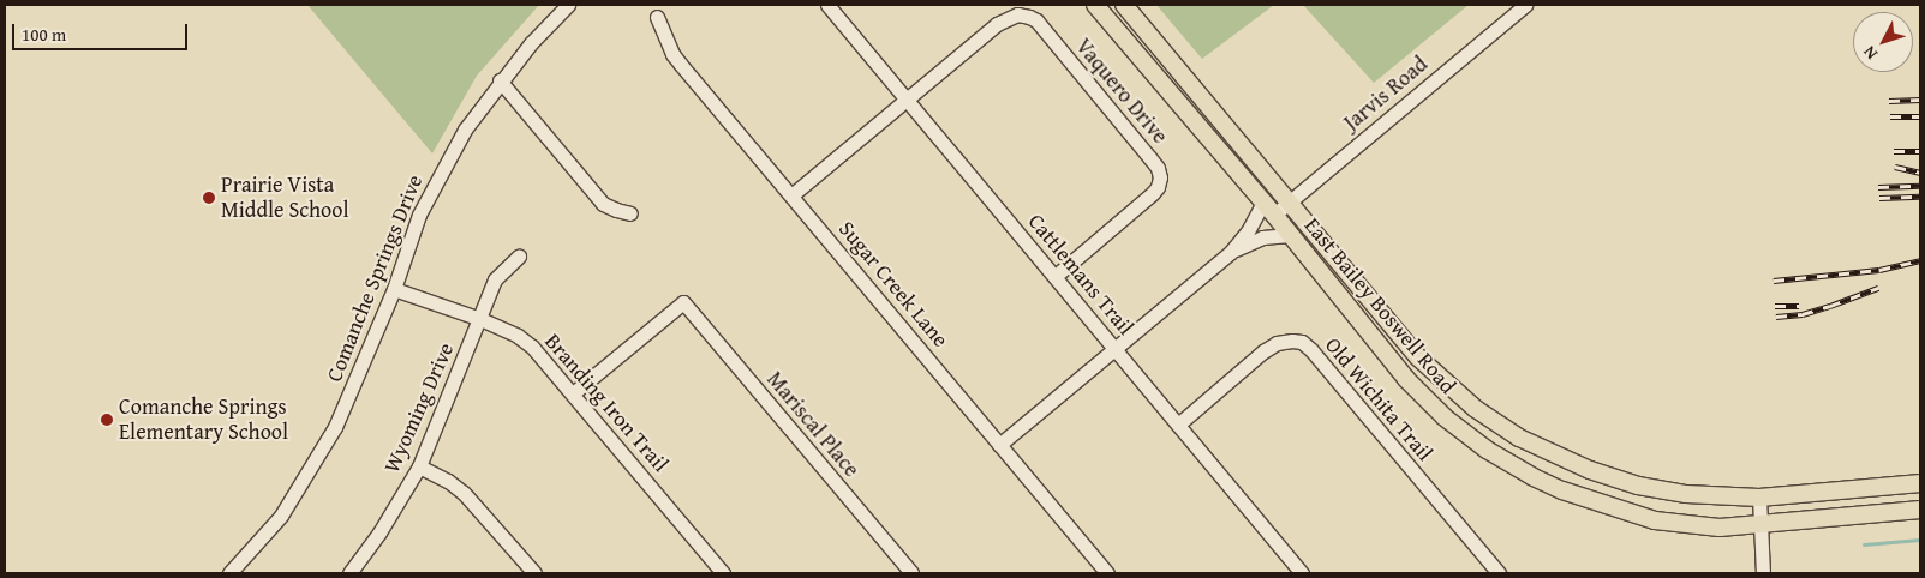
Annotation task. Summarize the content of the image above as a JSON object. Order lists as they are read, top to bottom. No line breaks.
{"streets":{"main road":["East Bailey Boswell Road"],"street":["Vaquero Drive","Jarvis Road","Cattlemans Trail","Comanche Springs Drive","Sugar Creek Lane","Old Wichita Trail","Branding Iron Trail","Wyoming Drive","Mariscal Place"]},"crossings":[["Vaquero Drive","Cattlemans Trail"],["Jarvis Road","East Bailey Boswell Road"],["Cattlemans Trail","Old Wichita Trail"],["Comanche Springs Drive","Branding Iron Trail"],["Branding Iron Trail","Wyoming Drive"],["Branding Iron Trail","Mariscal Place"]],"places":["Prairie Vista Middle School","Comanche Springs Elementary School"],"scale_bar":"100 m","north":"bottom left"}
